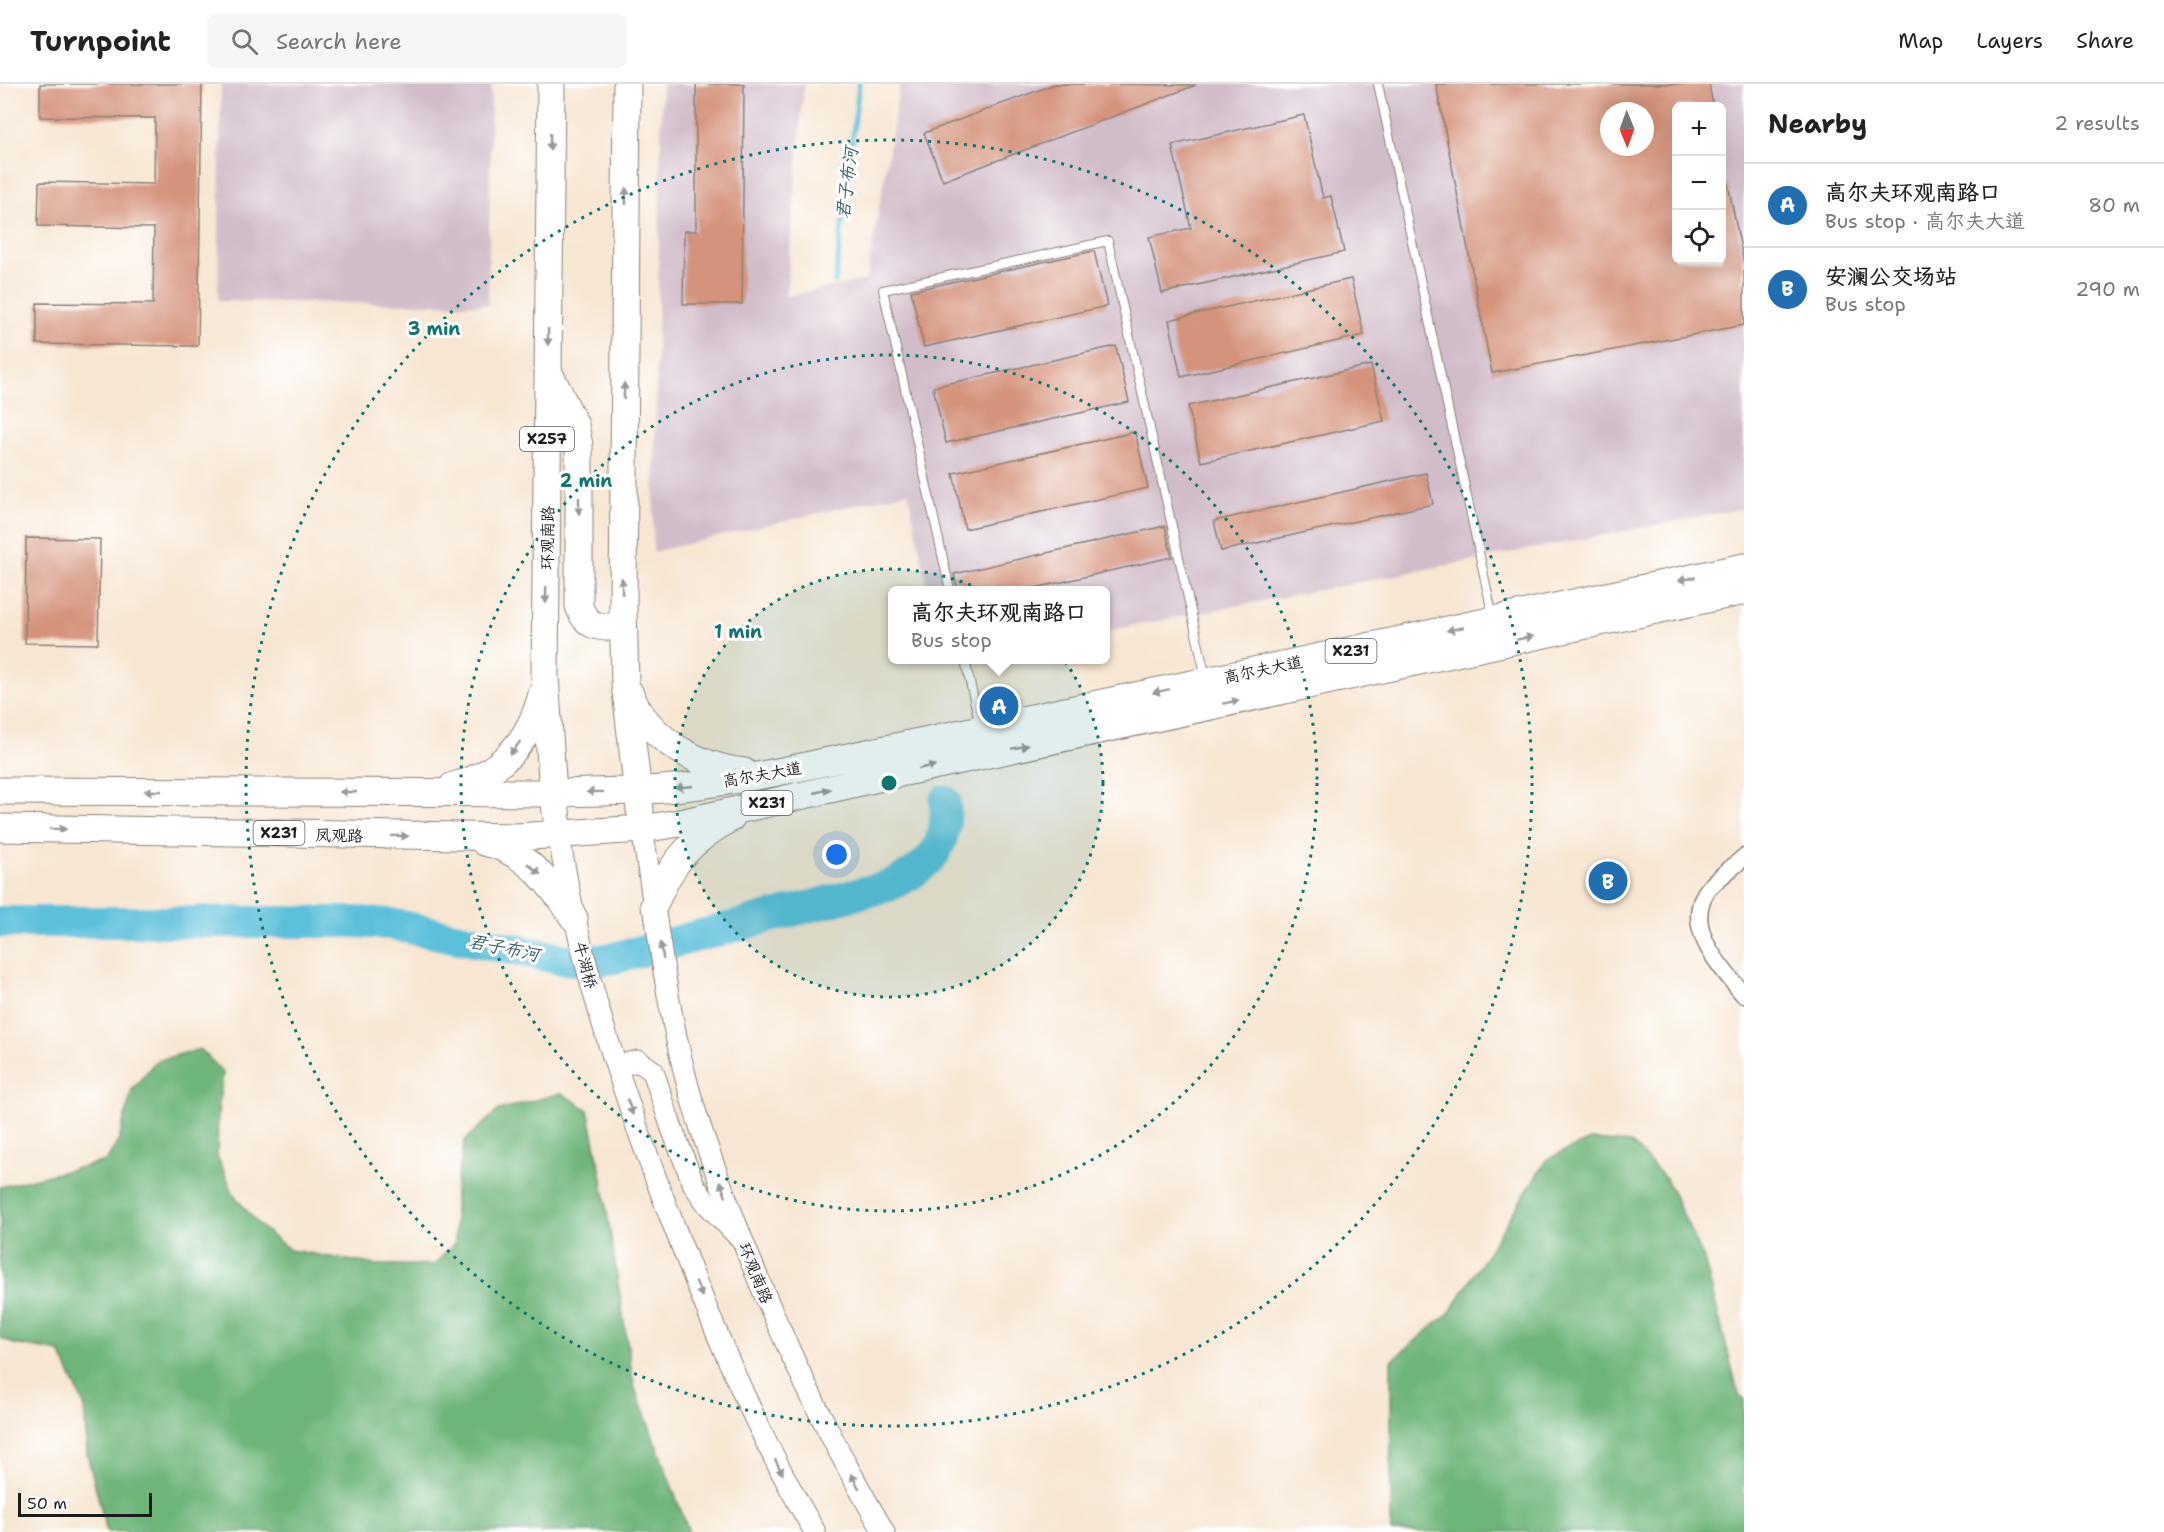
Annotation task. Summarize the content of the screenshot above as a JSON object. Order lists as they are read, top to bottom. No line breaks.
{"streets":{"main road":["X257","环观南路","X231","高尔夫大道","凤观路"],"street":["牛湖桥"]},"crossings":[["环观南路","X231"],["环观南路","凤观路"],["环观南路","牛湖桥"],["X231","高尔夫大道"],["高尔夫大道","凤观路"]],"water":["君子布河"],"scale_bar":"50 m","north":"bottom","page":{"header":"Turnpoint","search":"Search here","nav":["Map","Layers","Share"],"heading":["Nearby","2 results"],"map_buttons":["+","−"],"list":[{"mark":"A","name":"高尔夫环观南路口","note":"Bus stop · 高尔夫大道","value":"80 m"},{"mark":"B","name":"安澜公交场站","note":"Bus stop","value":"290 m"}],"popup":["高尔夫环观南路口","Bus stop"],"pins":["A","B"],"scale":"50 m"},"rings":["3 min","2 min","1 min"]}
